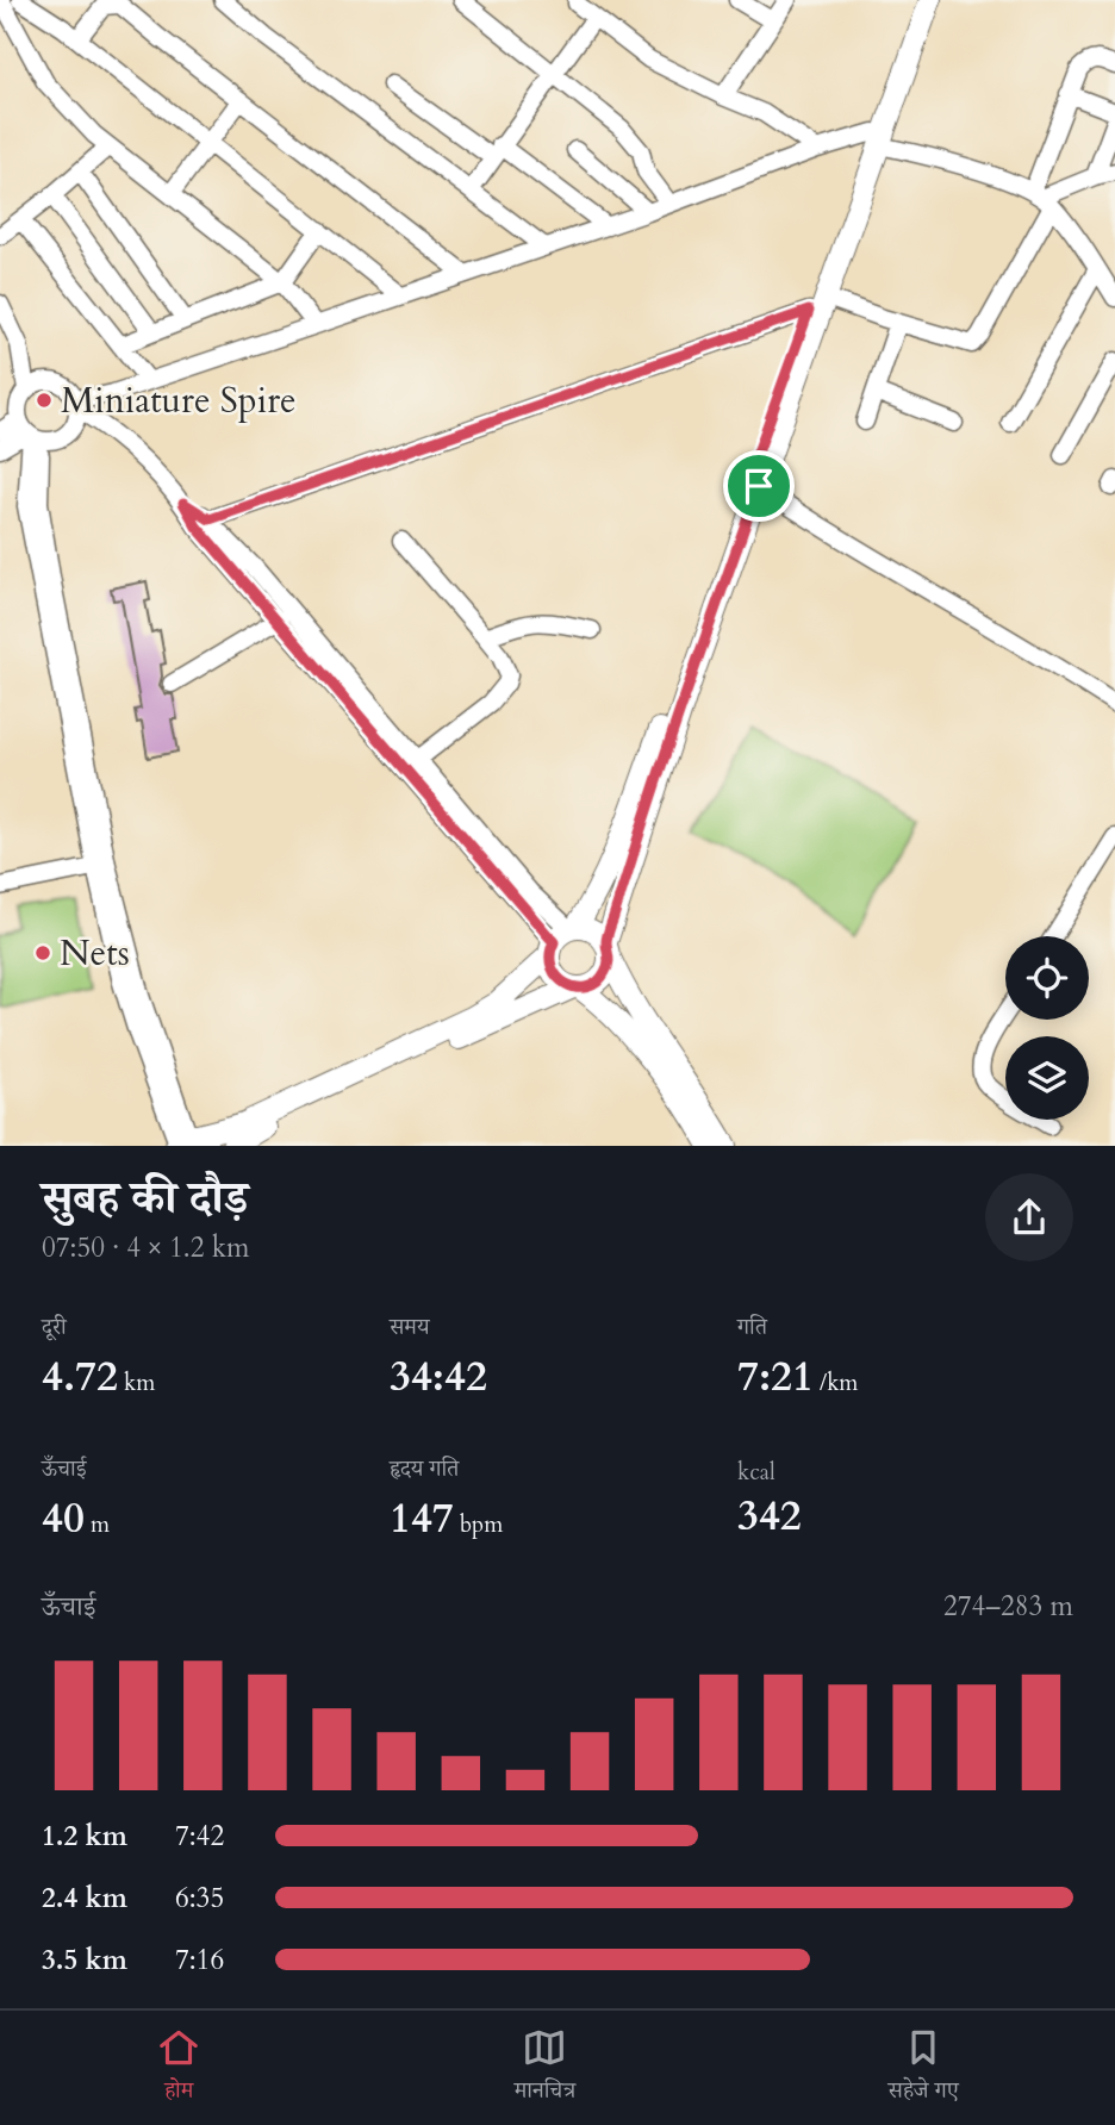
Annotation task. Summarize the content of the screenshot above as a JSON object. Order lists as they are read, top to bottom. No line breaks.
{"places":["Miniature Spire","Nets"],"page":{"heading":["सुबह की दौड़","07:50 · 4 × 1.2 km"],"stats":[["दूरी","4.72 km"],["समय","34:42"],["गति","7:21 /km"],["ऊँचाई","40 m"],["हृदय गति","147 bpm"],["kcal","342"]],"chart":["ऊँचाई","274–283 m"],"list":[{"name":"1.2 km","note":"7:42"},{"name":"2.4 km","note":"6:35"},{"name":"3.5 km","note":"7:16"}],"tabs":["होम","मानचित्र","सहेजे गए"]}}
